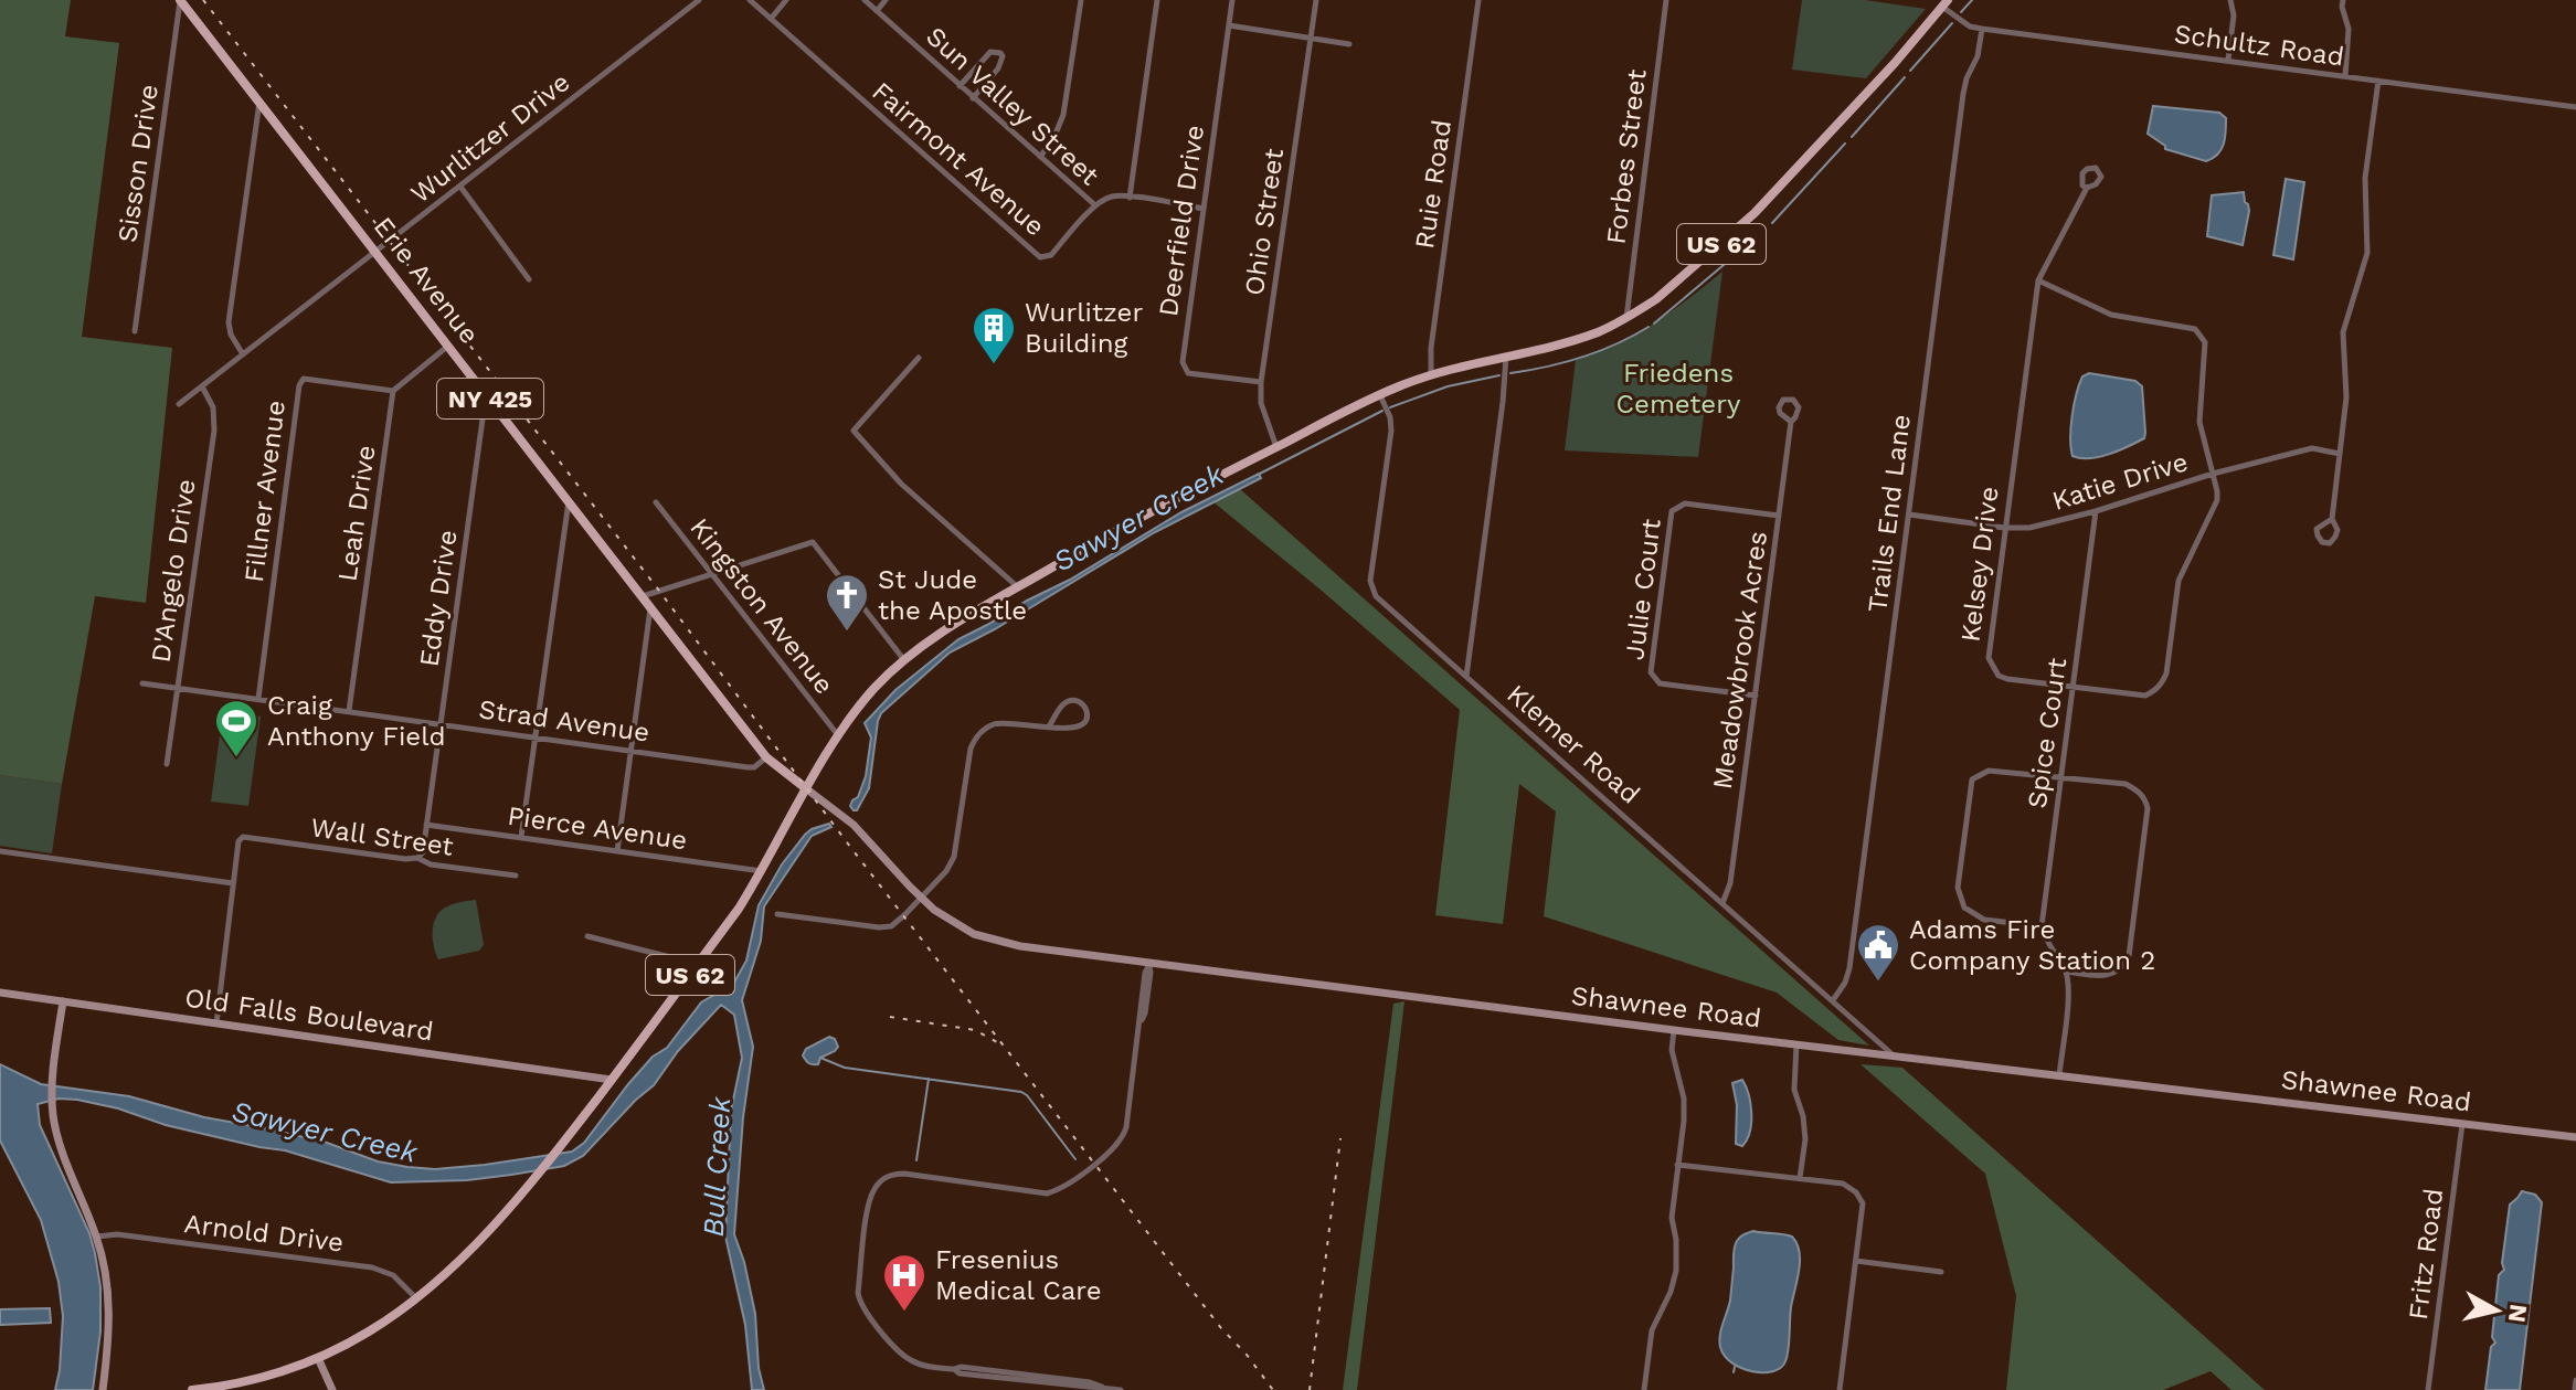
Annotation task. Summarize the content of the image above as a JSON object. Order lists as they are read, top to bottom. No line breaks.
{"streets":{"main road":["US 62","Erie Avenue","NY 425","Shawnee Road","Old Falls Boulevard"],"street":["Schultz Road","Sun Valley Street","Wurlitzer Drive","Forbes Street","Fairmont Avenue","Sisson Drive","Ruie Road","Deerfield Drive","Ohio Street","Katie Drive","Fillner Avenue","Leah Drive","Trails End Lane","Kelsey Drive","D'Angelo Drive","Julie Court","Eddy Drive","Kingston Avenue","Meadowbrook Acres","Strad Avenue","Spice Court","Klemer Road","Pierce Avenue","Wall Street","Arnold Drive","Fritz Road"]},"crossings":[["Schultz Road","US 62"],["Schultz Road","Trails End Lane"],["Sun Valley Street","Fairmont Avenue"],["Wurlitzer Drive","Erie Avenue"],["Wurlitzer Drive","D'Angelo Drive"],["Forbes Street","US 62"],["Sisson Drive","Erie Avenue"],["Ruie Road","US 62"],["Deerfield Drive","Ohio Street"],["Ohio Street","US 62"],["US 62","Erie Avenue"],["US 62","Kingston Avenue"],["US 62","Klemer Road"],["US 62","Pierce Avenue"],["US 62","Shawnee Road"],["US 62","Old Falls Boulevard"],["US 62","Arnold Drive"],["Erie Avenue","Eddy Drive"],["Erie Avenue","Strad Avenue"],["Erie Avenue","Shawnee Road"],["Katie Drive","Trails End Lane"],["Katie Drive","Kelsey Drive"],["Katie Drive","Spice Court"],["Fillner Avenue","Leah Drive"],["Fillner Avenue","Strad Avenue"],["Leah Drive","Strad Avenue"],["Trails End Lane","Klemer Road"],["Kelsey Drive","Spice Court"],["D'Angelo Drive","Strad Avenue"],["Julie Court","Meadowbrook Acres"],["Eddy Drive","Strad Avenue"],["Eddy Drive","Pierce Avenue"],["Eddy Drive","Wall Street"],["Meadowbrook Acres","Klemer Road"],["Klemer Road","Shawnee Road"],["Shawnee Road","Fritz Road"]],"water":["Sawyer Creek","Bull Creek"],"parks":["Friedens Cemetery"],"places":{"building":["Wurlitzer Building"],"church":["St Jude the Apostle"],"sports":["Craig Anthony Field"],"public building":["Adams Fire Company Station 2"],"hospital":["Fresenius Medical Care"]},"north":"right"}
